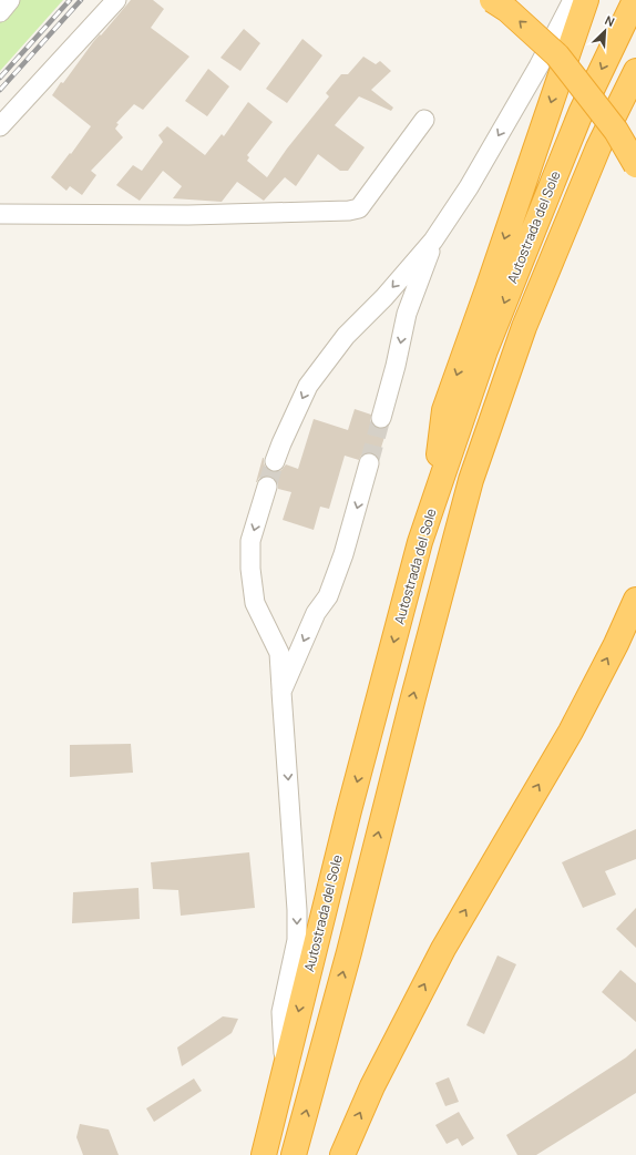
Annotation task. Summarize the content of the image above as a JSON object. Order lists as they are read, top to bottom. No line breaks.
{"streets":{"highway":["Autostrada del Sole"]},"north":"top right"}
